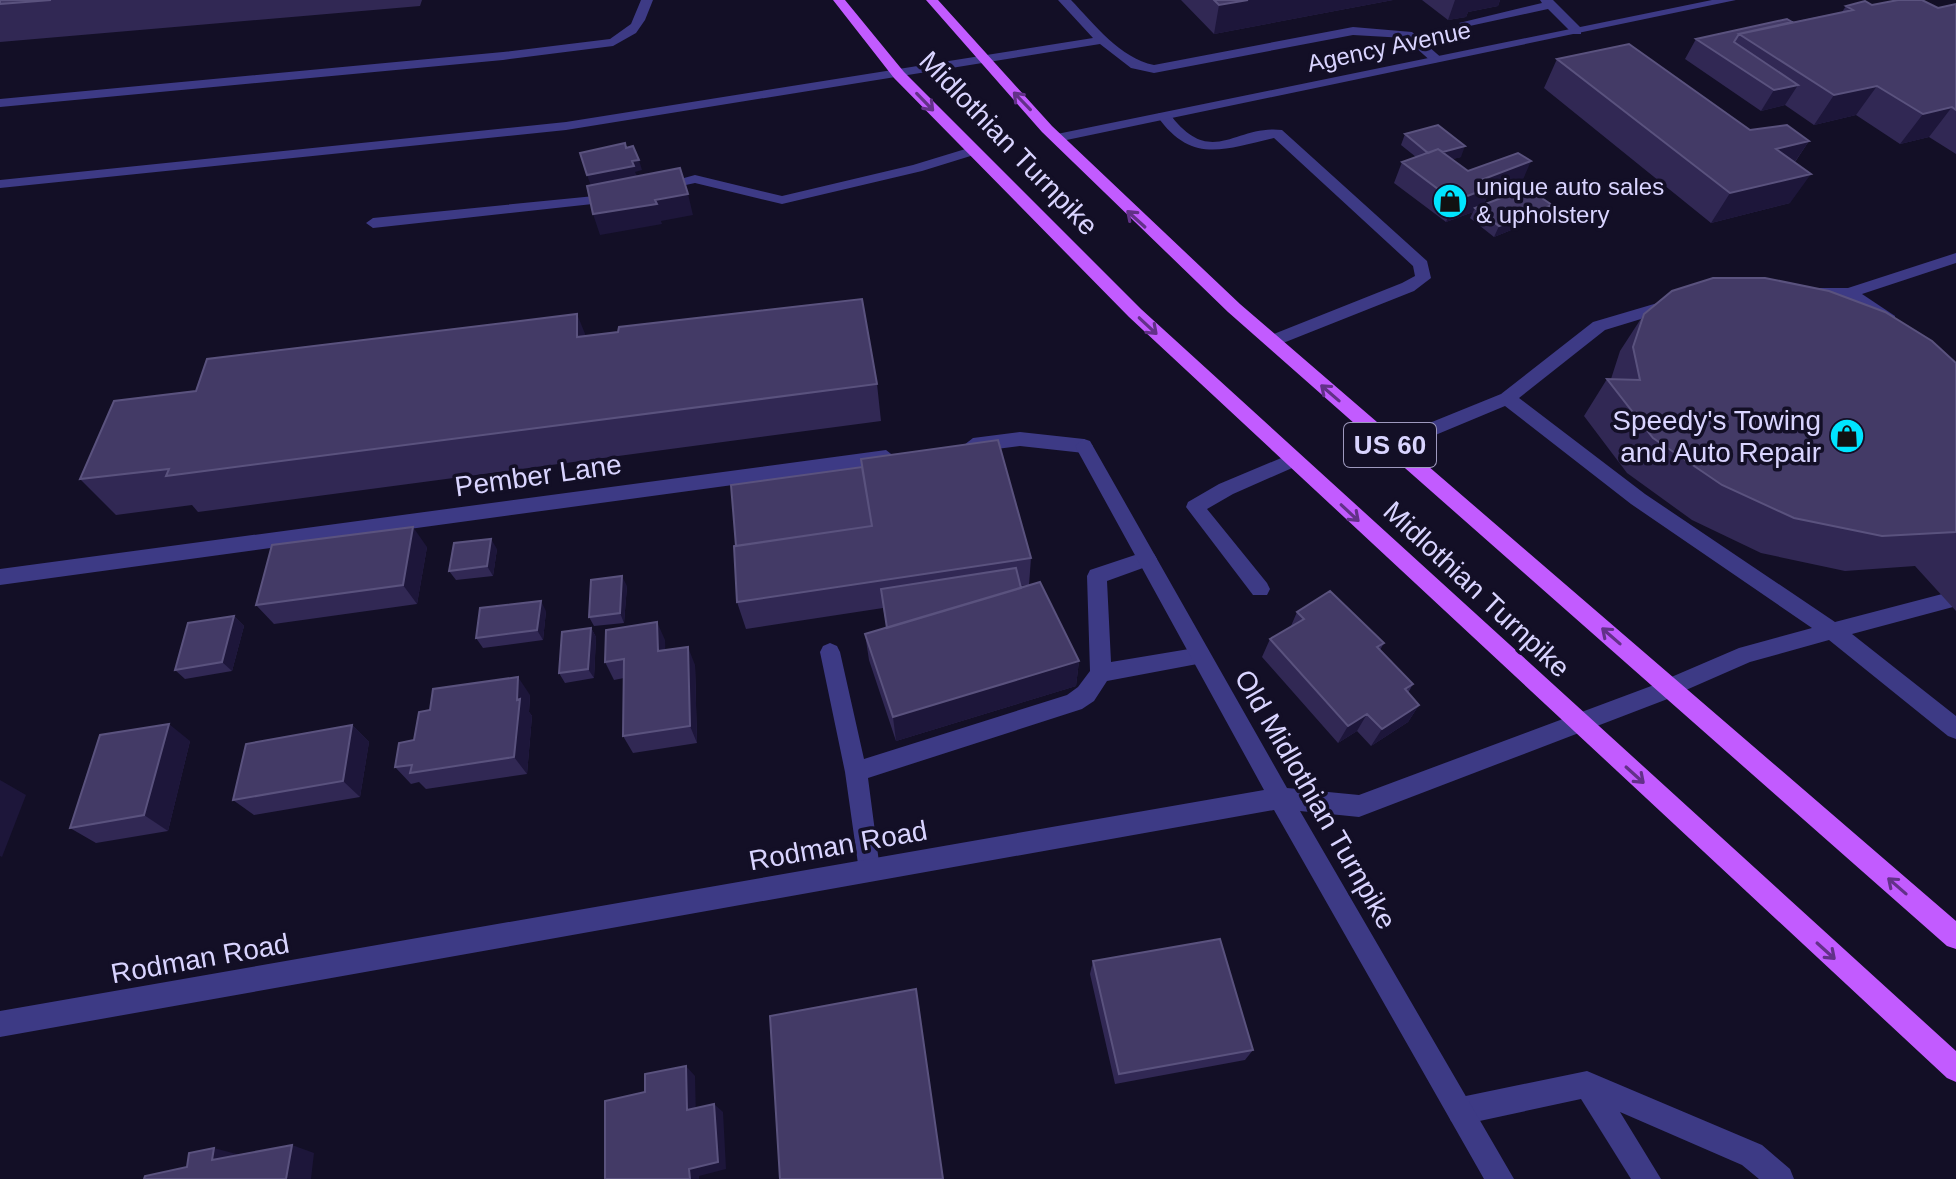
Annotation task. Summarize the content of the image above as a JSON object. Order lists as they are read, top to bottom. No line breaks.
{"streets":{"main road":["Midlothian Turnpike","US 60"],"street":["Agency Avenue","Pember Lane","Old Midlothian Turnpike","Rodman Road"]},"crossings":[["Agency Avenue","Midlothian Turnpike"],["Midlothian Turnpike","Rodman Road"],["Old Midlothian Turnpike","Rodman Road"]],"places":{"shop":["unique auto sales & upholstery","Speedy's Towing and Auto Repair"]}}
